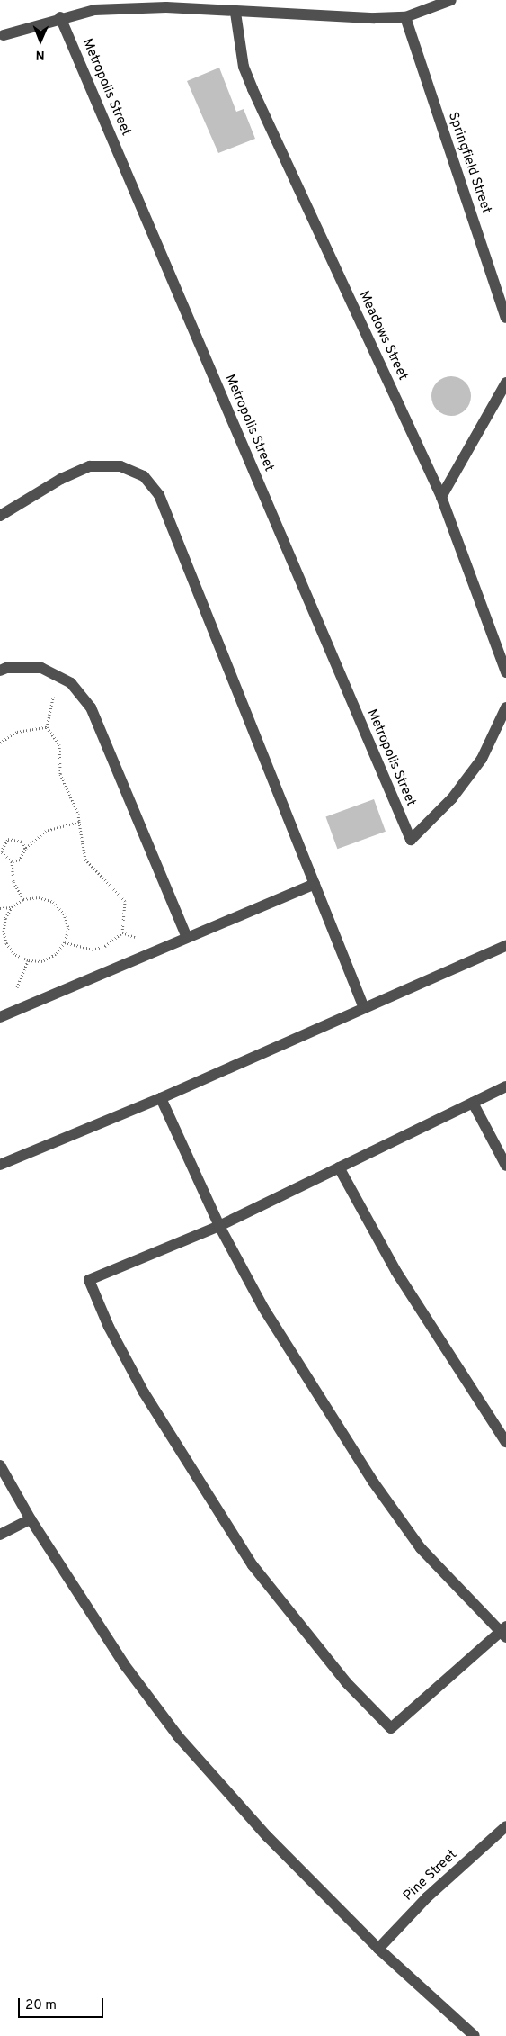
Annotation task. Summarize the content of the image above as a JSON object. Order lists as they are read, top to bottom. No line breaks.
{"streets":{"street":["Metropolis Street","Springfield Street","Meadows Street","Pine Street"]},"scale_bar":"20 m","north":"bottom"}
